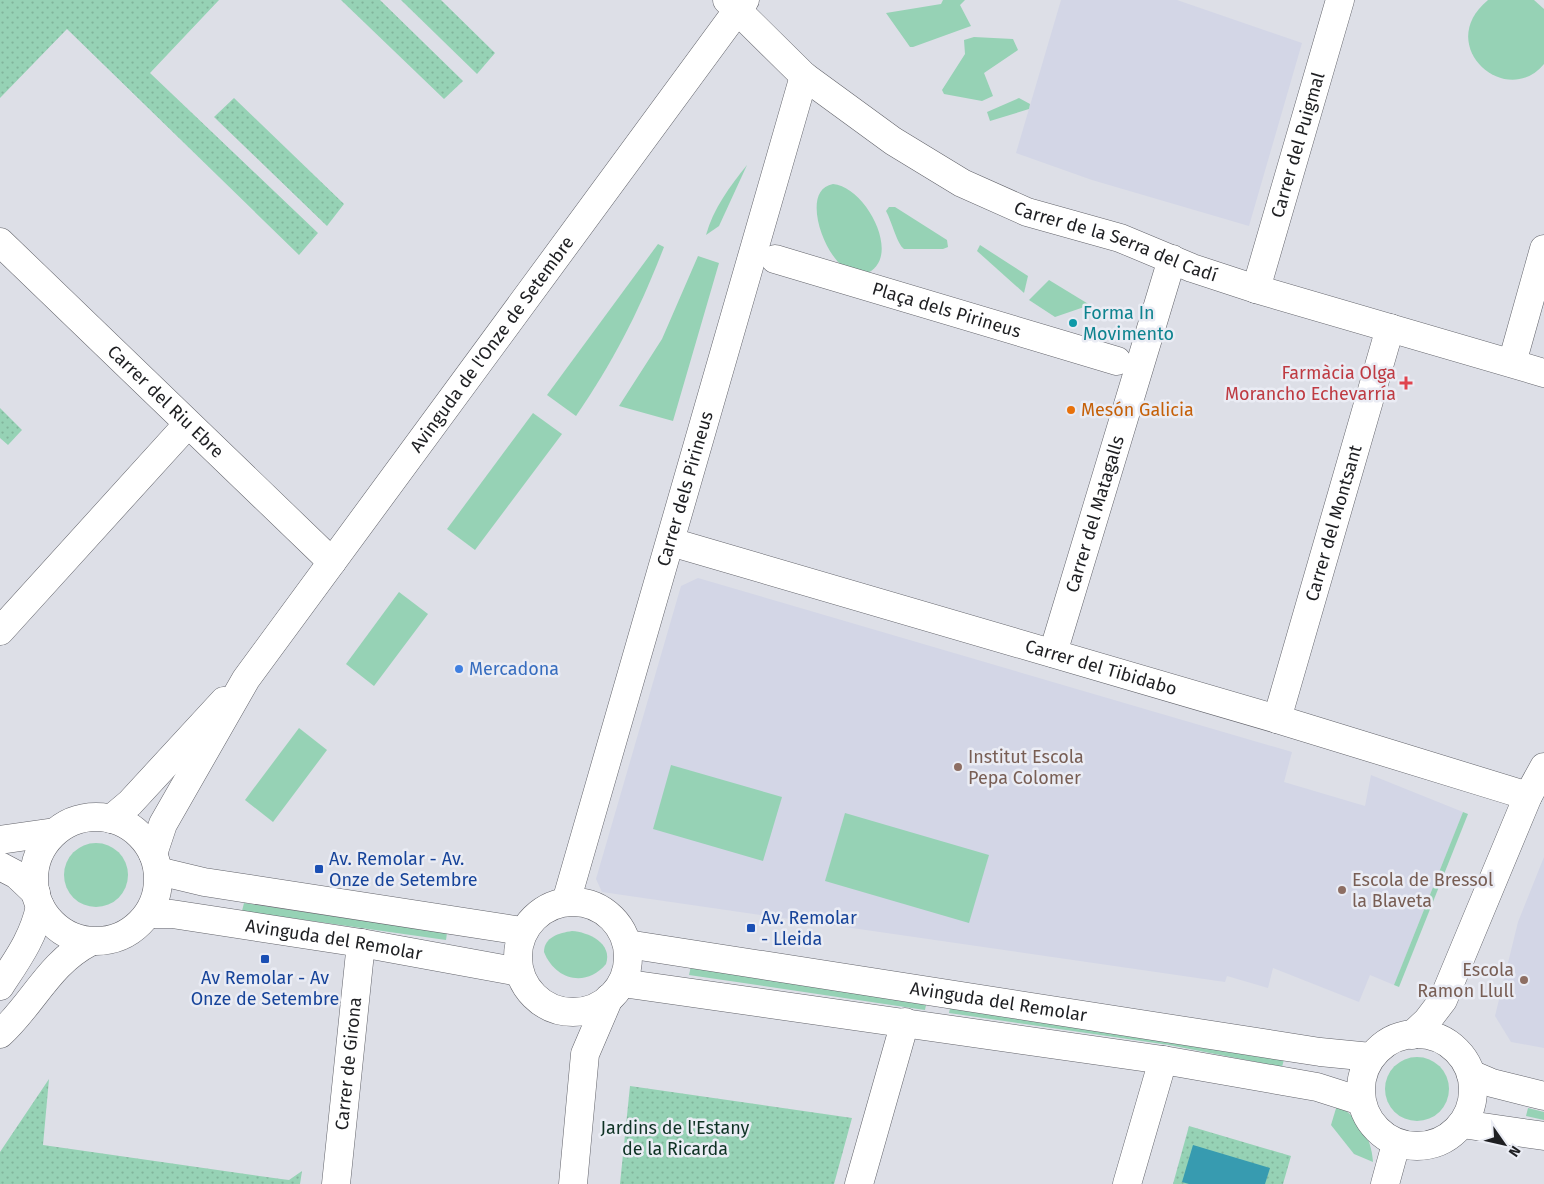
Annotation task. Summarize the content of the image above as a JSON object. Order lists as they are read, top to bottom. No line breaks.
{"streets":{"street":["Carrer del Puigmal","Carrer de la Serra del Cadí","Plaça dels Pirineus","Avinguda de l'Onze de Setembre","Carrer del Riu Ebre","Carrer dels Pirineus","Carrer del Matagalls","Carrer del Montsant","Carrer del Tibidabo","Avinguda del Remolar","Carrer de Girona"]},"crossings":[["Carrer del Puigmal","Carrer de la Serra del Cadí"],["Carrer de la Serra del Cadí","Avinguda de l'Onze de Setembre"],["Carrer de la Serra del Cadí","Carrer dels Pirineus"],["Carrer de la Serra del Cadí","Carrer del Matagalls"],["Carrer de la Serra del Cadí","Carrer del Montsant"],["Avinguda de l'Onze de Setembre","Carrer del Riu Ebre"],["Avinguda de l'Onze de Setembre","Avinguda del Remolar"],["Carrer dels Pirineus","Carrer del Tibidabo"],["Carrer dels Pirineus","Avinguda del Remolar"],["Carrer del Matagalls","Carrer del Tibidabo"],["Carrer del Montsant","Carrer del Tibidabo"],["Avinguda del Remolar","Carrer de Girona"]],"parks":["Jardins de l'Estany de la Ricarda"],"places":{"other":["Forma In Movimento","Mesón Galicia","Mercadona","Institut Escola Pepa Colomer","Escola de Bressol la Blaveta","Escola Ramon Llull"],"health":["Farmàcia Olga Morancho Echevarría"],"transit":["Av. Remolar - Av. Onze de Setembre","Av. Remolar - Lleida","Av Remolar - Av Onze de Setembre"]},"north":"bottom right"}
